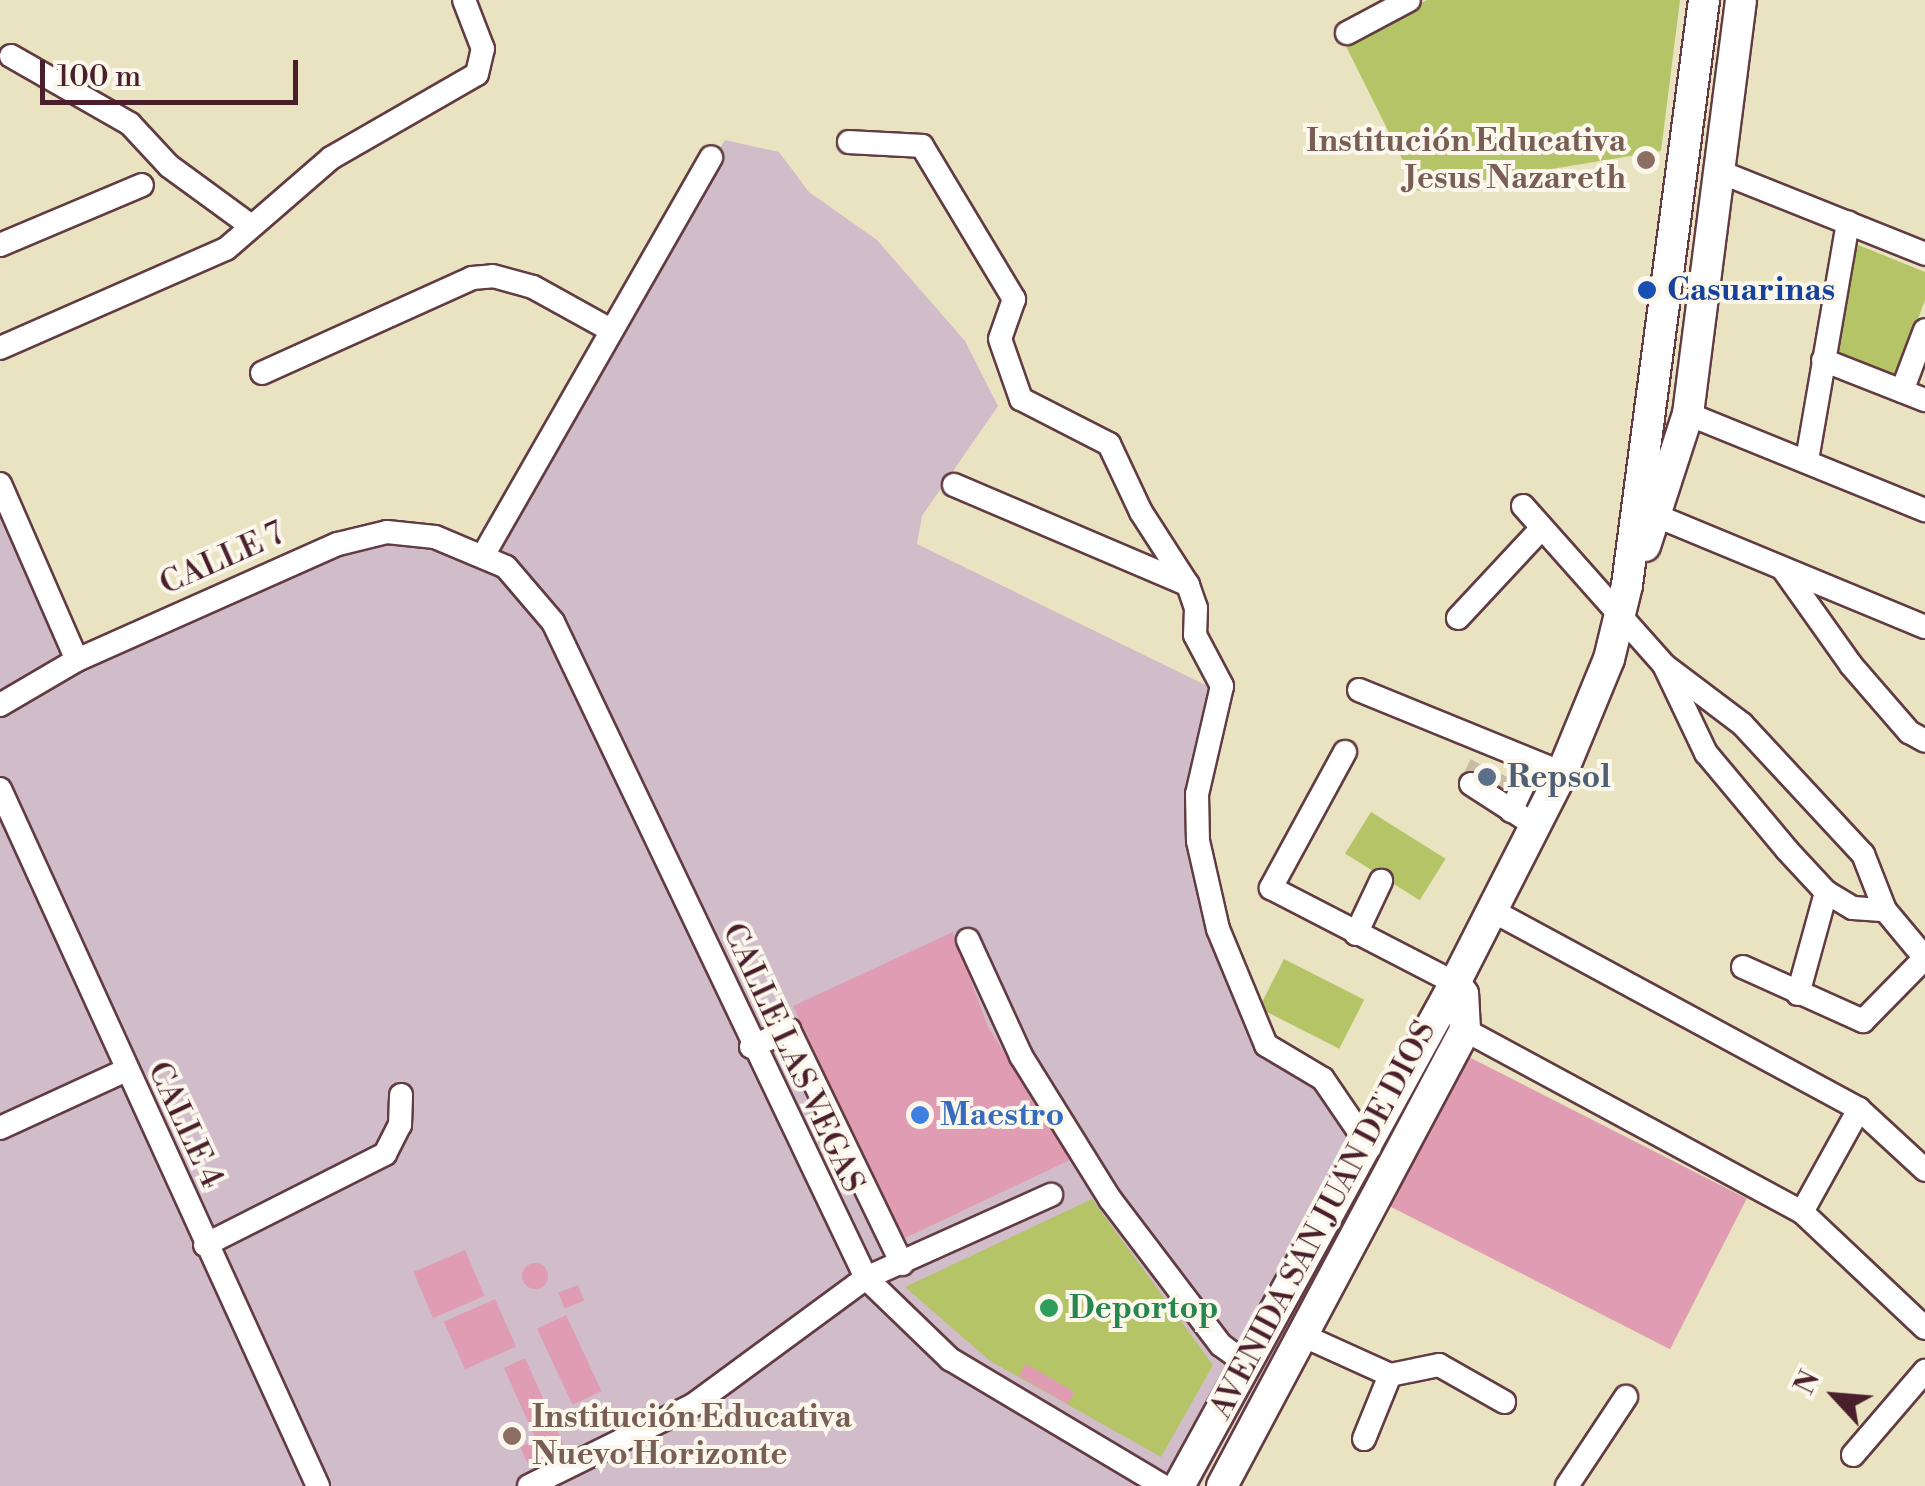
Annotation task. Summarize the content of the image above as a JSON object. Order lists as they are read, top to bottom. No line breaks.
{"streets":{"main road":["AVENIDA SAN JUAN DE DIOS"],"street":["CALLE 7","CALLE LAS VEGAS","CALLE 4"]},"crossings":[["CALLE 7","CALLE LAS VEGAS"]],"places":["Institución Educativa Jesus Nazareth","Casuarinas","Repsol","Maestro","Deportop","Institución Educativa Nuevo Horizonte"],"scale_bar":"100 m","north":"top left"}
